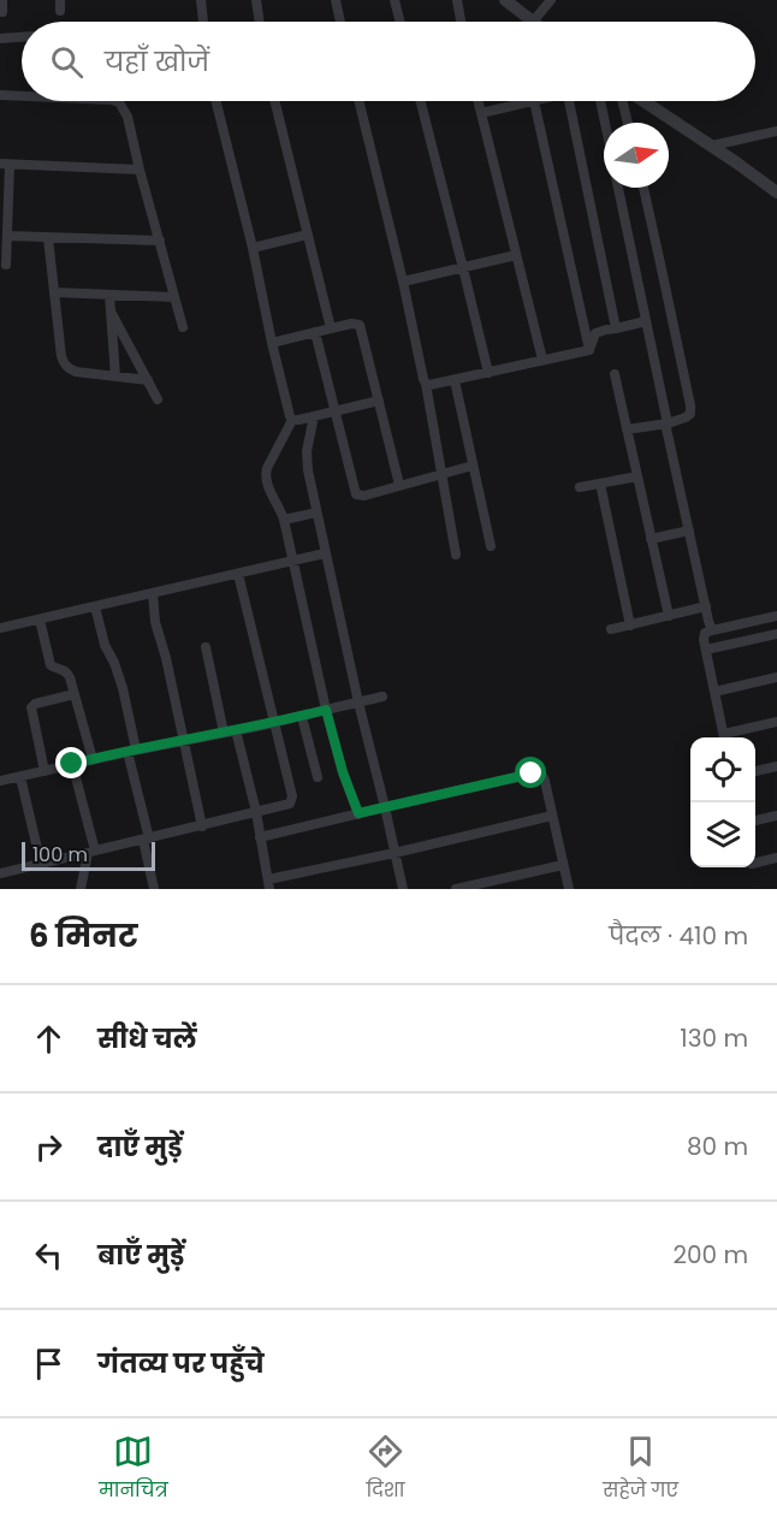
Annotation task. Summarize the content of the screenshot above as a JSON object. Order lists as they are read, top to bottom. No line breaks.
{"scale_bar":"100 m","north":"right","page":{"search":"यहाँ खोजें","scale":"100 m","heading":["6 मिनट","पैदल · 410 m"],"list":[["सीधे चलें","130 m"],["दाएँ मुड़ें","80 m"],["बाएँ मुड़ें","200 m"],"गंतव्य पर पहुँचे"],"nav":["मानचित्र","दिशा","सहेजे गए"]}}
